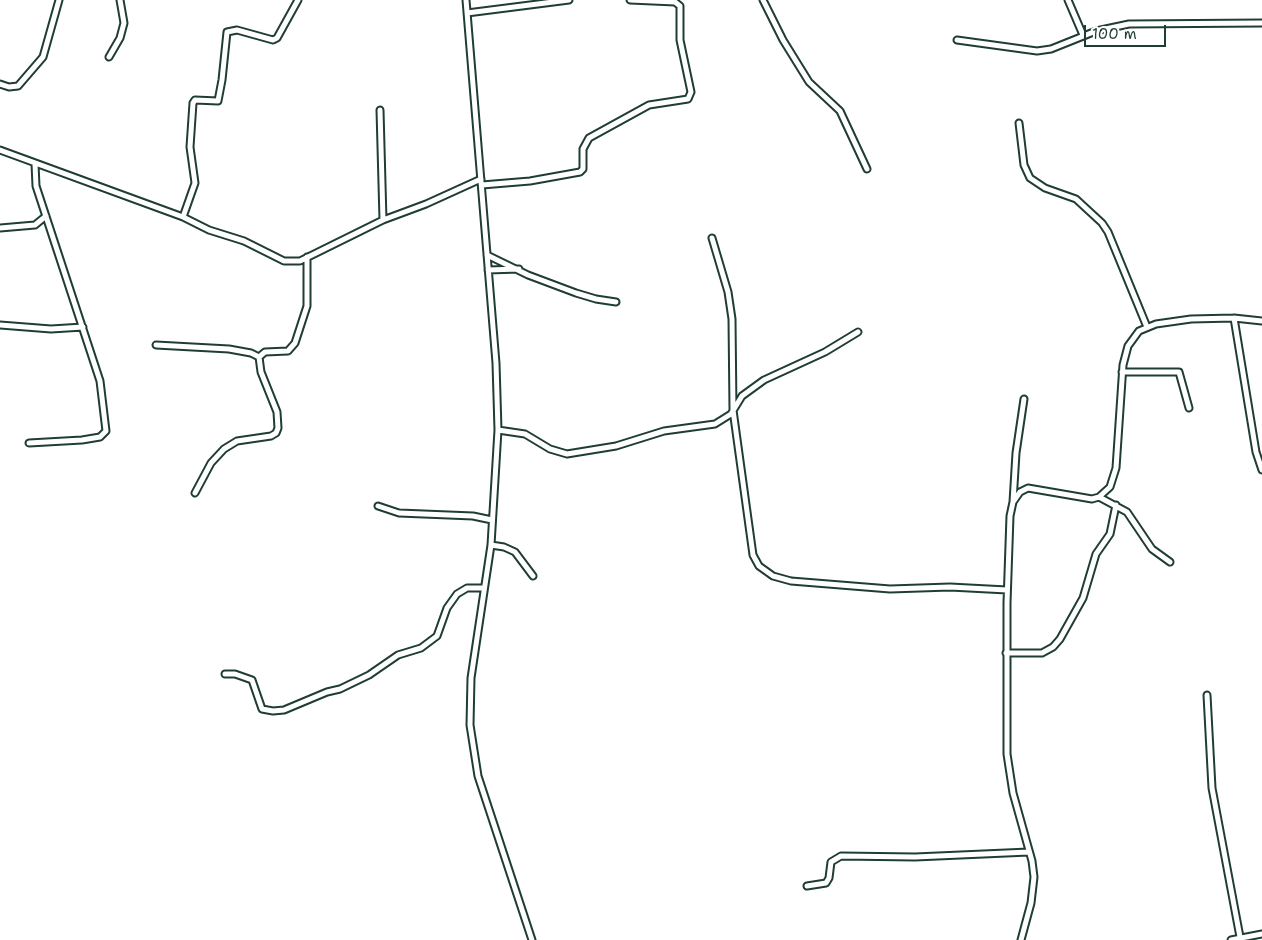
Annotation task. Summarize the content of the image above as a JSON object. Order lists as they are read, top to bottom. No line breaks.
{"scale_bar":"100 m"}
